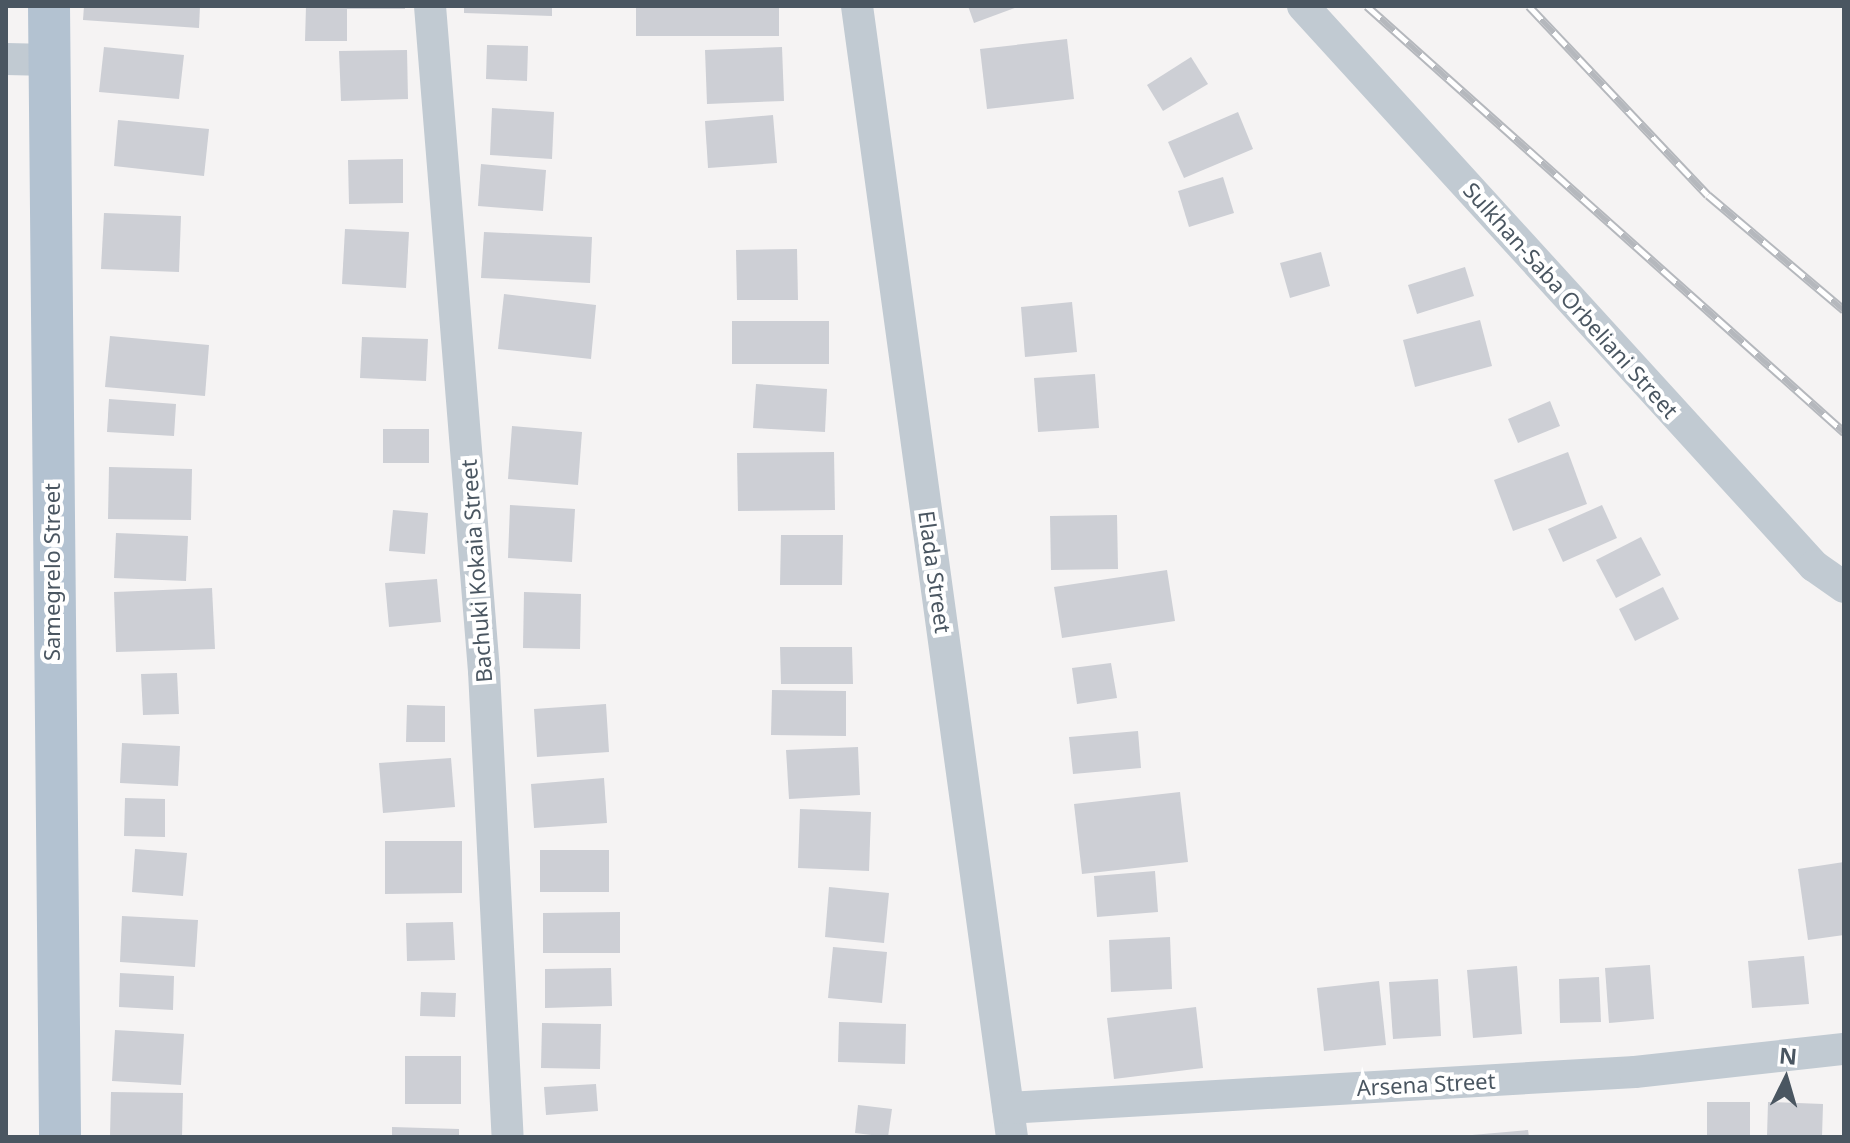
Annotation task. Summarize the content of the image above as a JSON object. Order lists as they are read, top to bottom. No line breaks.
{"streets":{"main road":["Samegrelo Street"],"street":["Sulkhan-Saba Orbeliani Street","Bachuki Kokaia Street","Elada Street","Arsena Street"]},"crossings":[["Elada Street","Arsena Street"]],"north":"top"}
